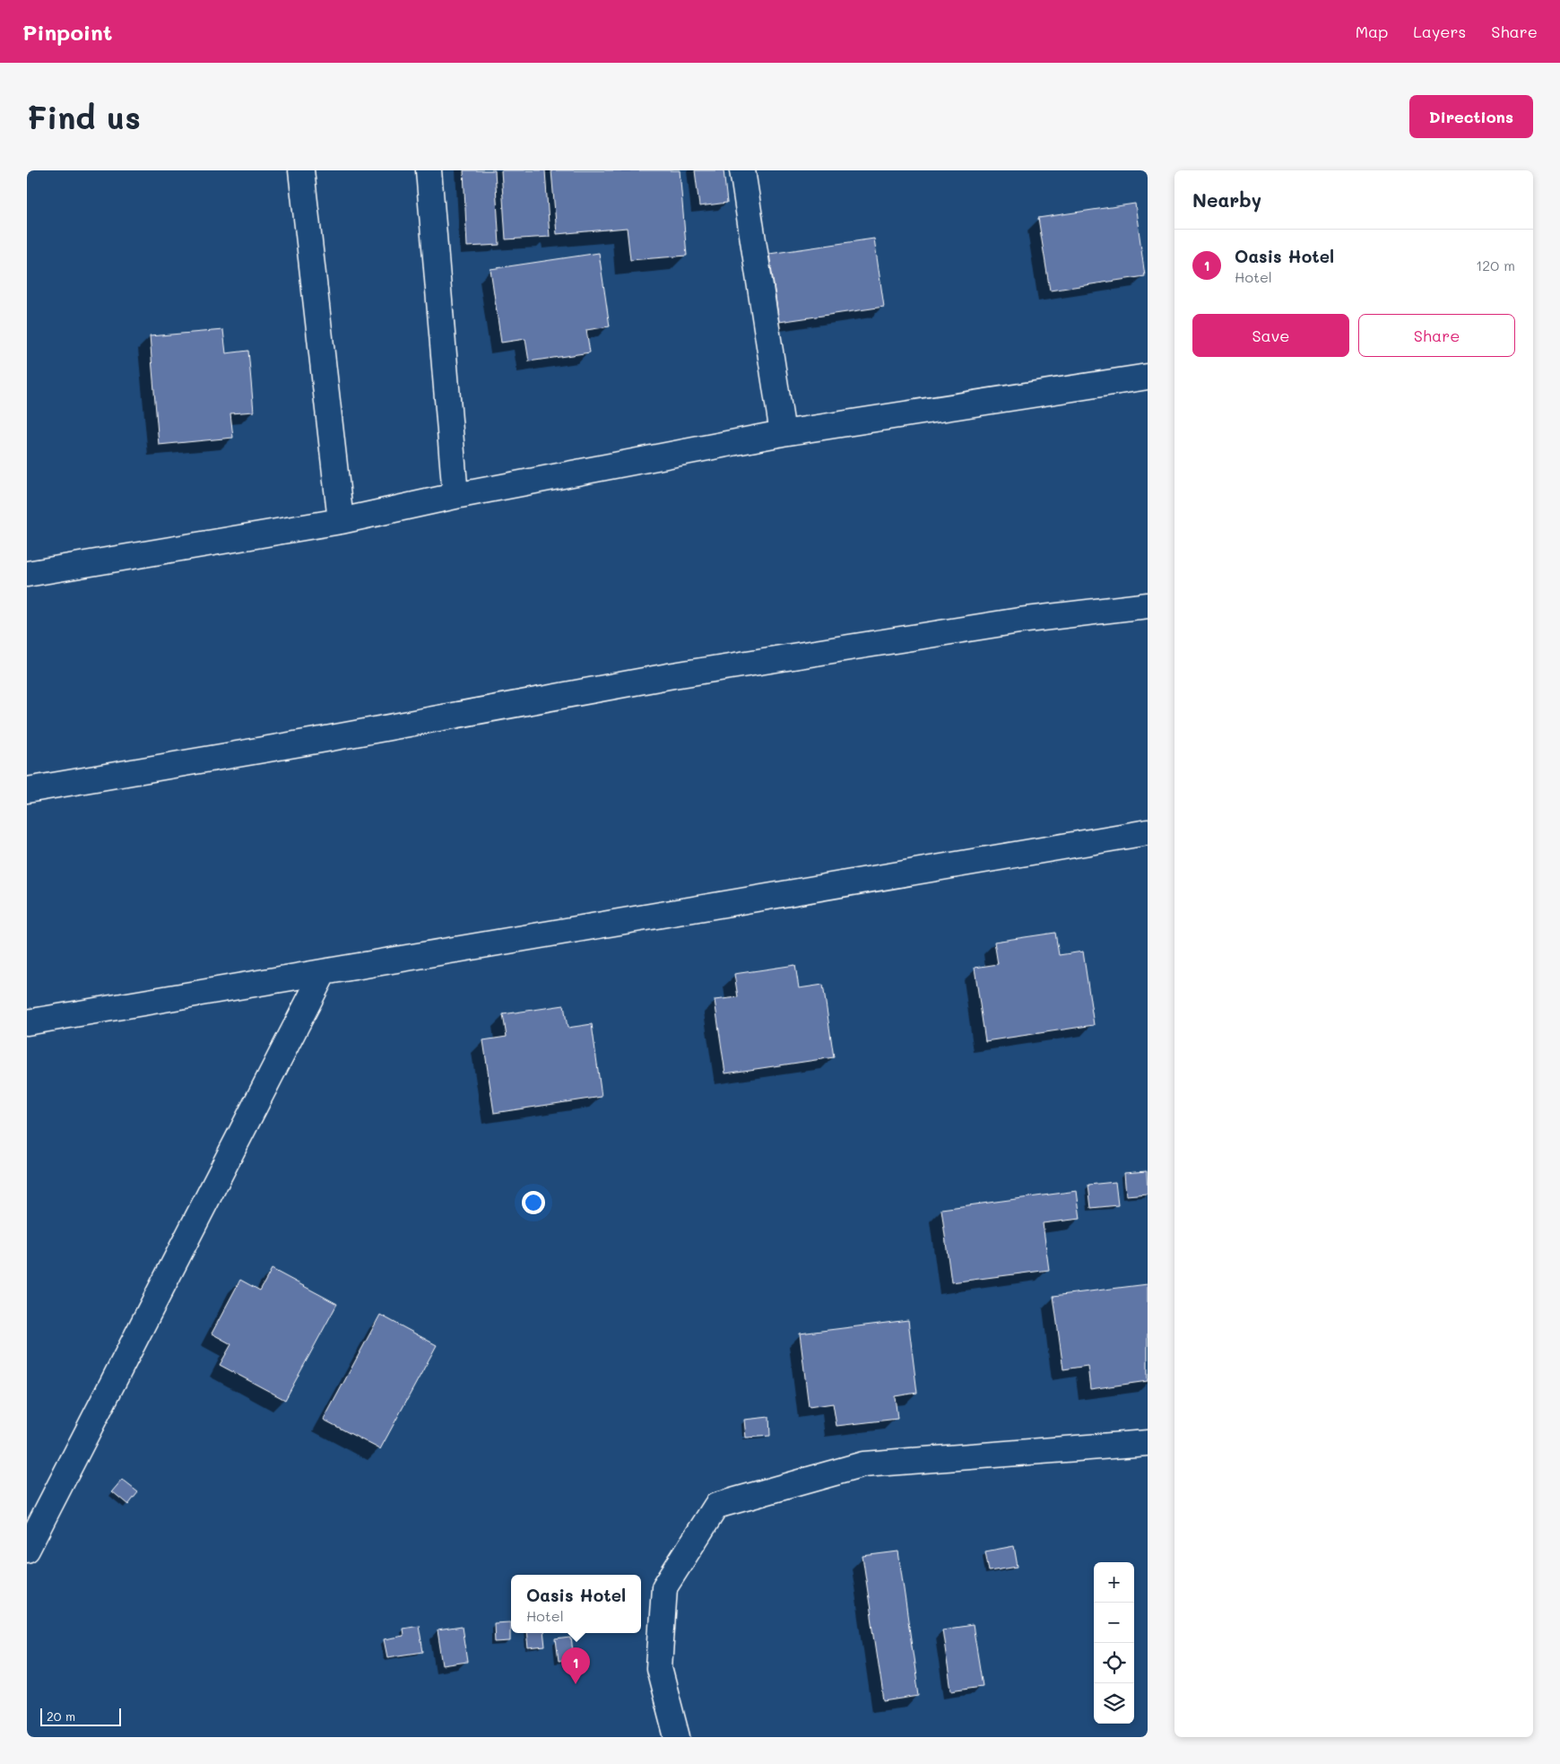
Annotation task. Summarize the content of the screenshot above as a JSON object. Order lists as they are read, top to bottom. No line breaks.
{"scale_bar":"20 m","page":{"header":"Pinpoint","nav":["Map","Layers","Share"],"buttons":["Directions",["Save","Share"]],"title":"Find us","heading":"Nearby","list":[{"mark":"1","name":"Oasis Hotel","note":"Hotel","value":"120 m"}],"map_buttons":["+","−"],"popup":["Oasis Hotel","Hotel"],"pins":"1","scale":"20 m"}}
